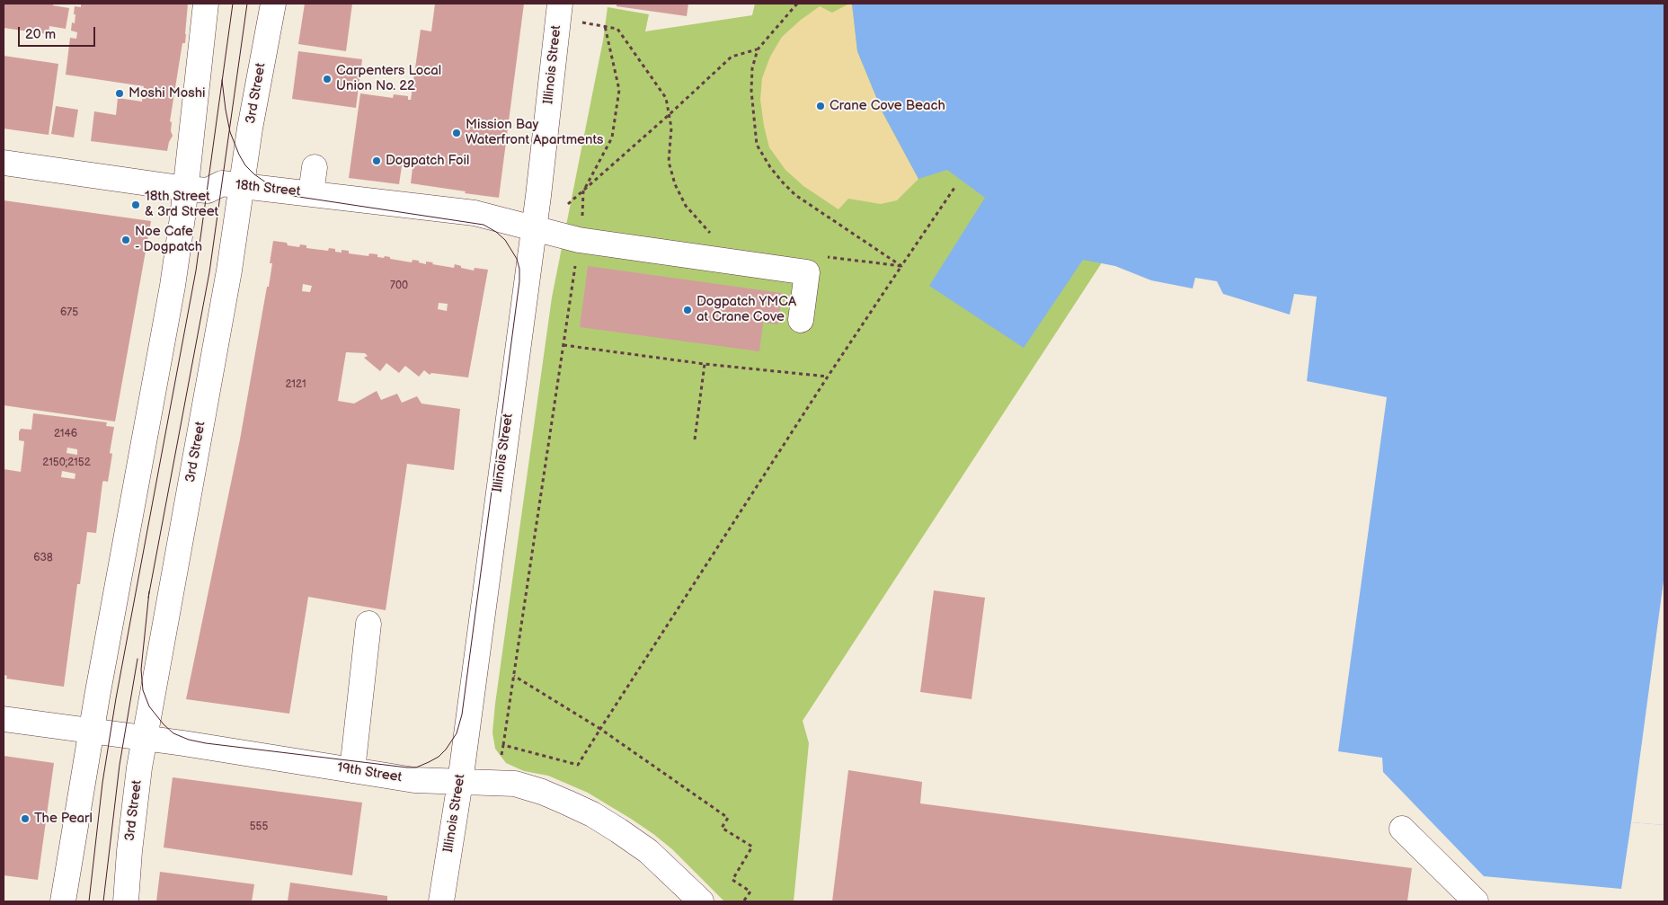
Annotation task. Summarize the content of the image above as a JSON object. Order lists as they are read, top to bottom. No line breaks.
{"streets":{"main road":["Illinois Street","3rd Street","18th Street","19th Street"]},"crossings":[["Illinois Street","18th Street"],["Illinois Street","19th Street"],["3rd Street","18th Street"],["3rd Street","19th Street"]],"places":["Carpenters Local Union No. 22","Moshi Moshi","Crane Cove Beach","Mission Bay Waterfront Apartments","Dogpatch Foil","18th Street & 3rd Street","Noe Cafe - Dogpatch","Dogpatch YMCA at Crane Cove","The Pearl"],"house_numbers":["700","675","2121","2146","2150;2152","638","555"],"scale_bar":"20 m"}
